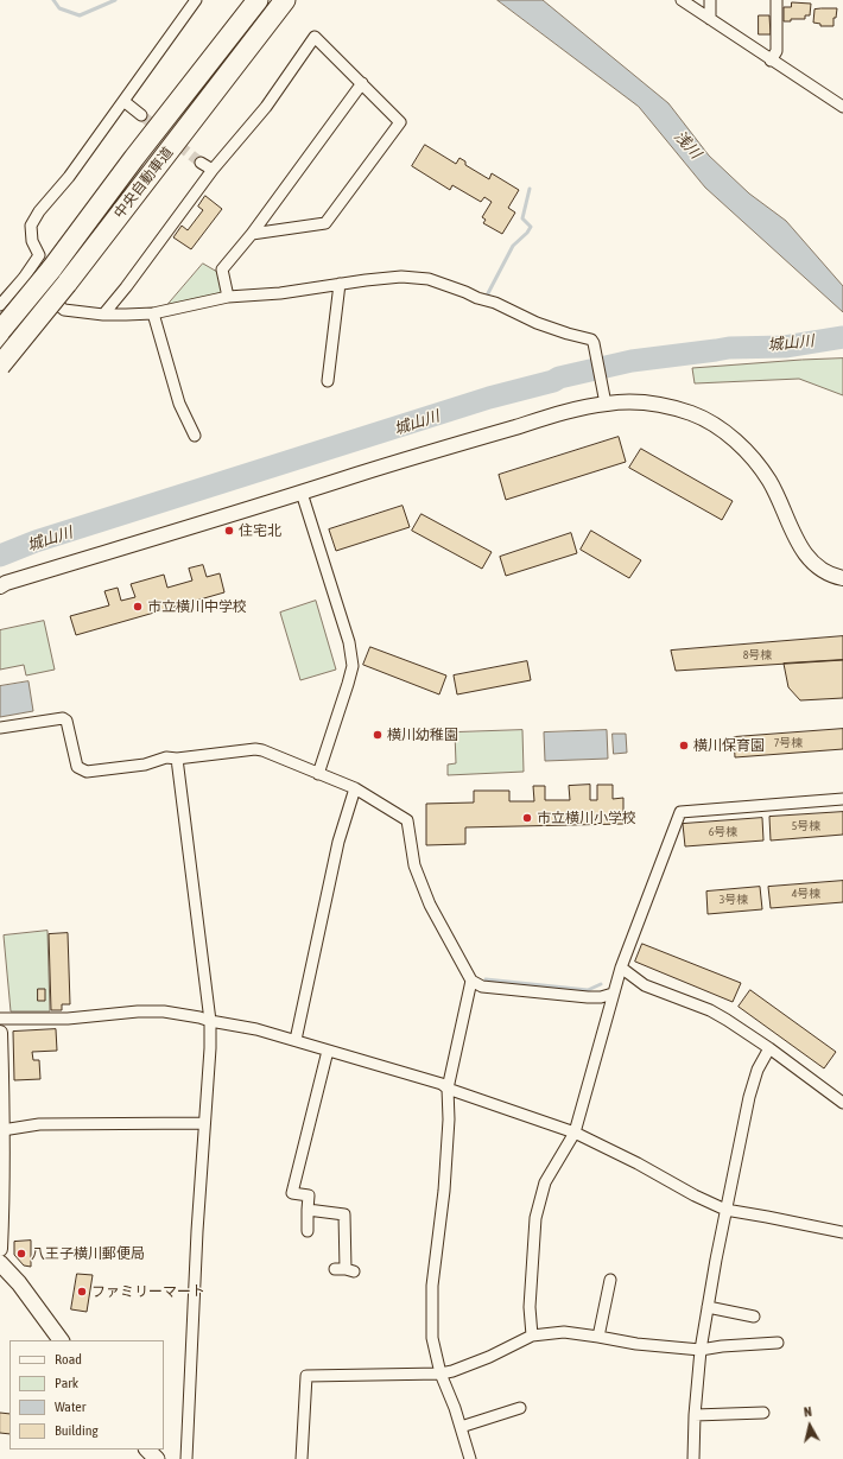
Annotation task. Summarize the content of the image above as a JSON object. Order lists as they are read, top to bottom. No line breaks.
{"streets":{"highway":["中央自動車道"]},"water":["浅川","城山川"],"places":["住宅北","市立横川中学校","横川幼稚園","横川保育園","市立横川小学校","八王子横川郵便局","ファミリーマート"],"house_numbers":["8号棟","7号棟","5号棟","6号棟","4号棟","3号棟"],"legend":["Road","Park","Water","Building"],"north":"top"}
